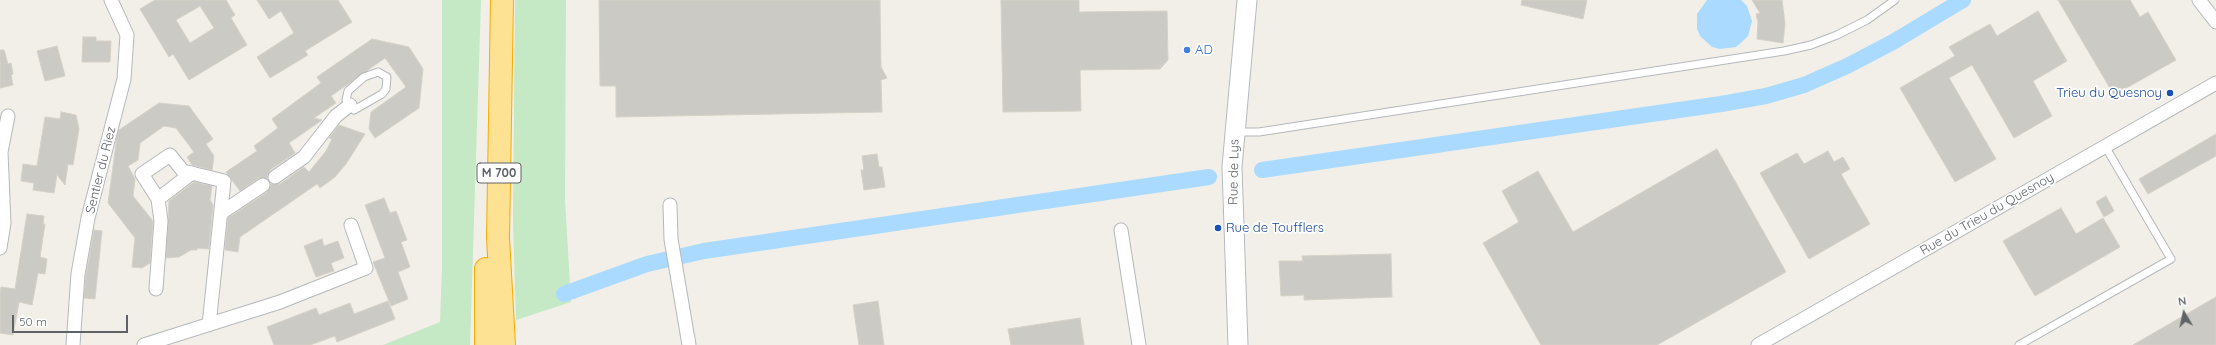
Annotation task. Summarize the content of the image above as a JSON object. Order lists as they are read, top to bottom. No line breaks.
{"streets":{"highway":["M 700"],"street":["Sentier du Riez","Rue de Lys","Rue du Trieu du Quesnoy"]},"places":["AD","Trieu du Quesnoy","Rue de Toufflers"],"scale_bar":"50 m","north":"top"}
